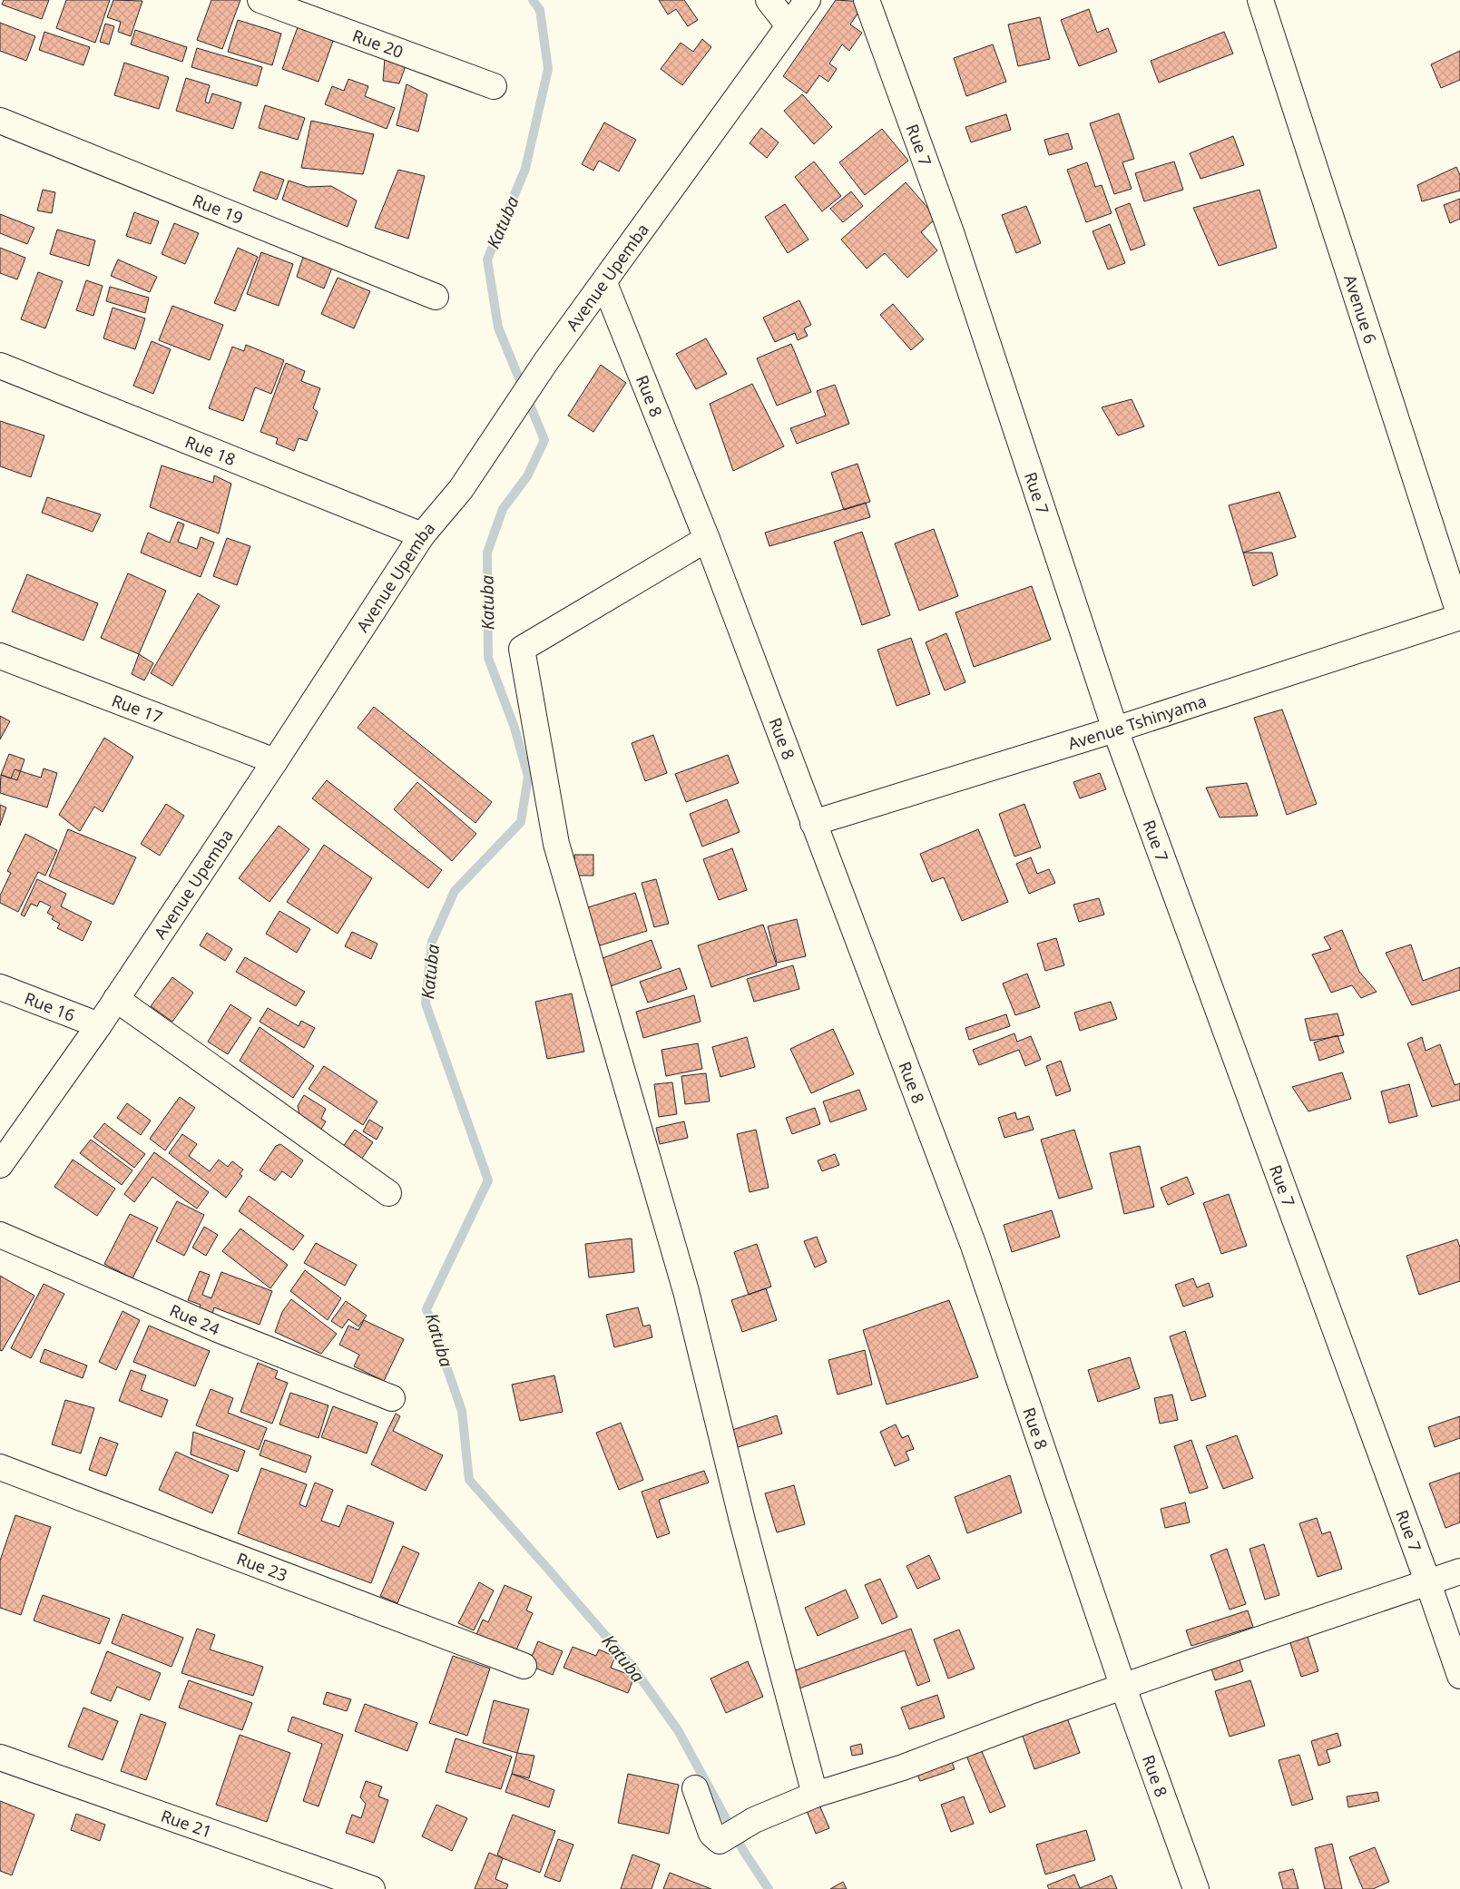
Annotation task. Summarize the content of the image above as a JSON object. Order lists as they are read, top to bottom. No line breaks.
{"streets":{"street":["Rue 20","Rue 7","Rue 19","Avenue Upemba","Avenue 6","Rue 8","Rue 18","Rue 17","Avenue Tshinyama","Rue 16","Rue 24","Rue 23","Rue 21"]},"crossings":[["Rue 7","Avenue Tshinyama"],["Avenue Upemba","Rue 8"],["Avenue Upemba","Rue 18"],["Avenue Upemba","Rue 17"],["Avenue Upemba","Rue 16"],["Avenue 6","Avenue Tshinyama"],["Rue 8","Avenue Tshinyama"]],"water":["Katuba"]}
